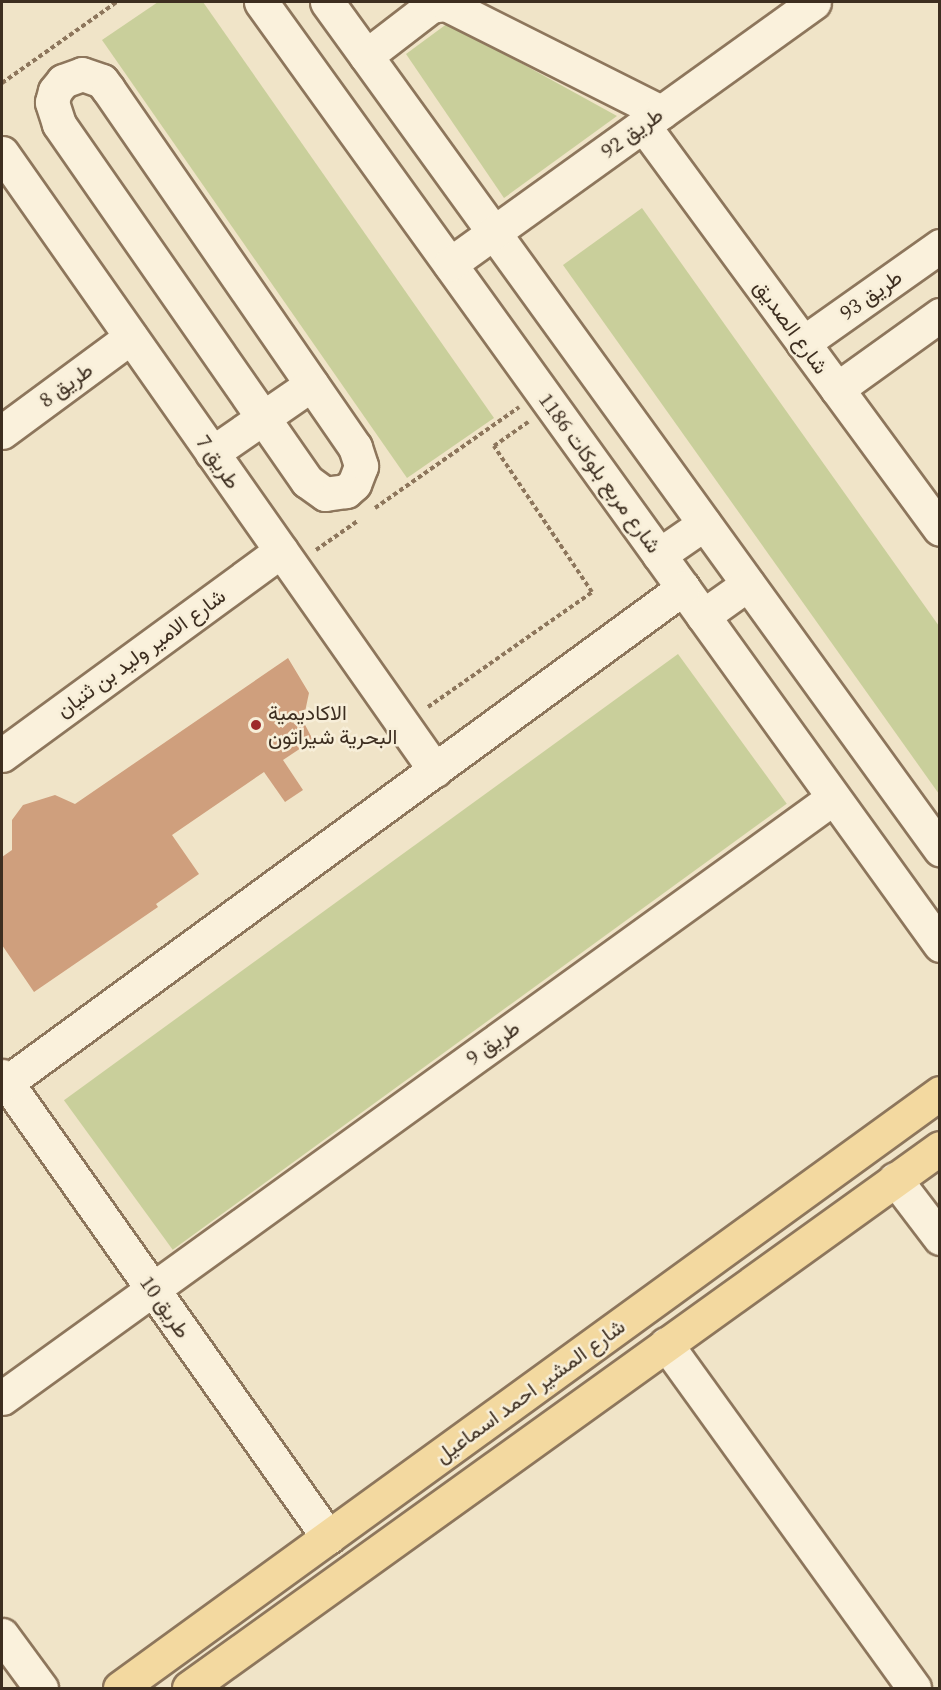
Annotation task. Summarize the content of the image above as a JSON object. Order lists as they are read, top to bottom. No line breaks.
{"streets":{"main road":["شارع المشير احمد اسماعيل"],"street":["طريق 92","طريق 93","شارع الصديق","طريق 8","طريق 7","شارع مربع بلوكات 1186","شارع الامير وليد بن ثنيان","طريق 9","طريق 10"]},"crossings":[["طريق 92","شارع الصديق"],["طريق 92","شارع مربع بلوكات 1186"],["طريق 93","شارع الصديق"],["طريق 8","طريق 7"],["طريق 7","شارع الامير وليد بن ثنيان"],["شارع مربع بلوكات 1186","طريق 9"],["طريق 9","طريق 10"],["طريق 10","شارع المشير احمد اسماعيل"]],"places":["الاكاديمية البحرية شيراتون"]}
